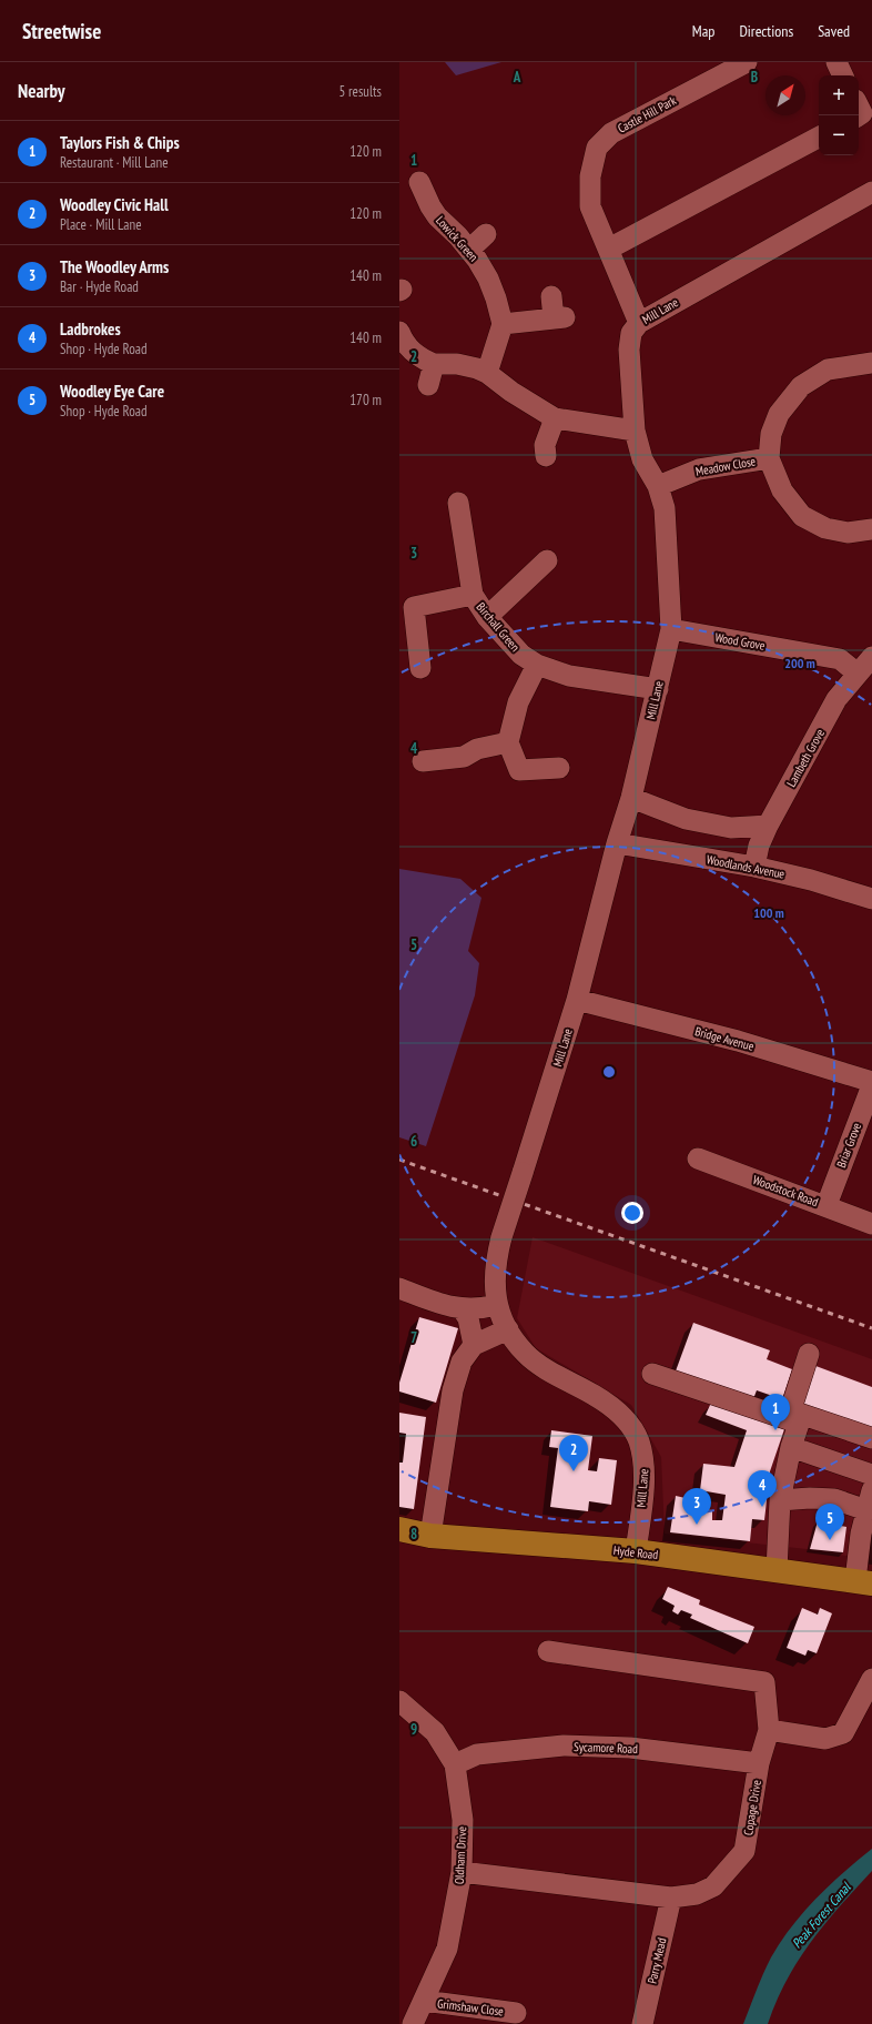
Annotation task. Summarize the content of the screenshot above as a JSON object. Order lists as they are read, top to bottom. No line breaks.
{"streets":{"main road":["Hyde Road"],"street":["Castle Hill Park","Lowick Green","Mill Lane","Meadow Close","Birchall Green","Wood Grove","Lambeth Grove","Woodlands Avenue","Bridge Avenue","Briar Grove","Woodstock Road","Sycamore Road","Copage Drive","Oldham Drive","Parry Mead","Grimshaw Close"]},"crossings":[["Castle Hill Park","Mill Lane"],["Mill Lane","Meadow Close"],["Mill Lane","Birchall Green"],["Mill Lane","Wood Grove"],["Mill Lane","Woodlands Avenue"],["Mill Lane","Bridge Avenue"],["Mill Lane","Hyde Road"],["Wood Grove","Lambeth Grove"],["Lambeth Grove","Woodlands Avenue"],["Bridge Avenue","Briar Grove"],["Briar Grove","Woodstock Road"],["Sycamore Road","Copage Drive"],["Sycamore Road","Oldham Drive"],["Copage Drive","Oldham Drive"],["Copage Drive","Parry Mead"],["Oldham Drive","Grimshaw Close"]],"water":["Peak Forest Canal"],"north":"top right","page":{"header":"Streetwise","nav":["Map","Directions","Saved"],"heading":["Nearby","5 results"],"map_buttons":["+","−"],"list":[{"mark":"1","name":"Taylors Fish & Chips","note":"Restaurant · Mill Lane","value":"120 m"},{"mark":"2","name":"Woodley Civic Hall","note":"Place · Mill Lane","value":"120 m"},{"mark":"3","name":"The Woodley Arms","note":"Bar · Hyde Road","value":"140 m"},{"mark":"4","name":"Ladbrokes","note":"Shop · Hyde Road","value":"140 m"},{"mark":"5","name":"Woodley Eye Care","note":"Shop · Hyde Road","value":"170 m"}],"pins":["1","2","4","3","5"]},"grid":{"columns":["A","B"],"rows":["1","2","3","4","5","6","7","8","9"]},"rings":["200 m","100 m"]}
